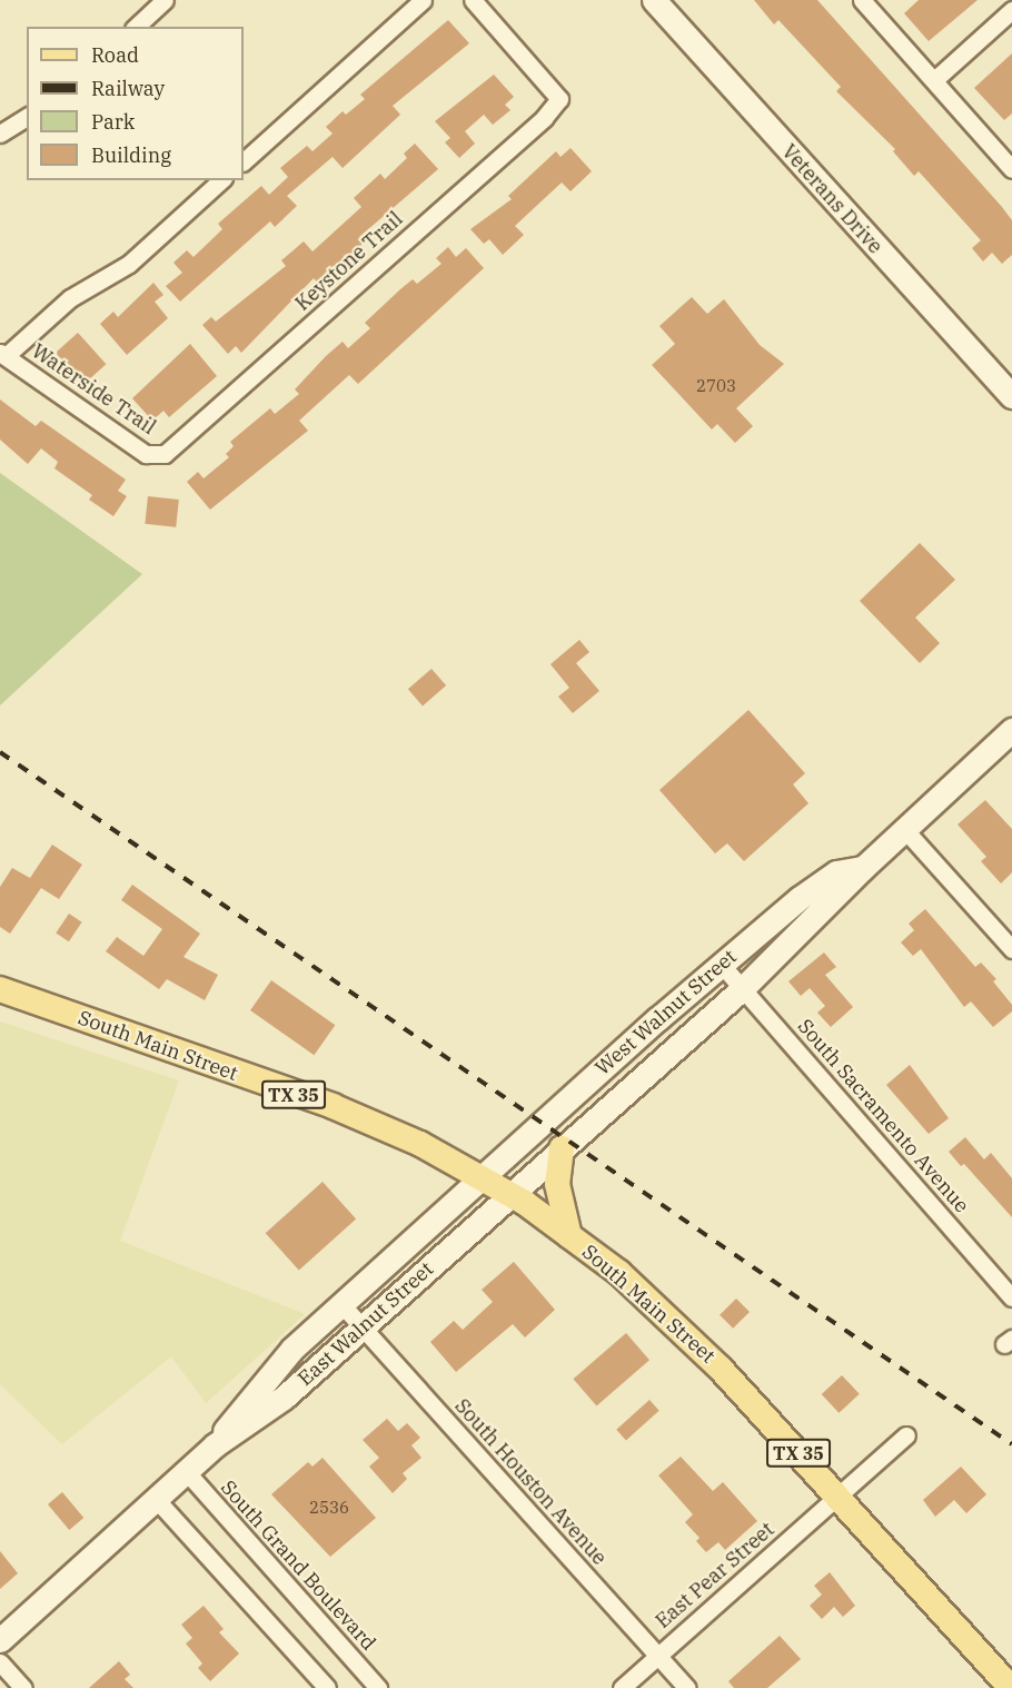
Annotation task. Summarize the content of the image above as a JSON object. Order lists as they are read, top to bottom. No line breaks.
{"streets":{"main road":["South Main Street","TX 35"],"street":["Veterans Drive","Keystone Trail","Waterside Trail","West Walnut Street","South Sacramento Avenue","East Walnut Street","South Houston Avenue","South Grand Boulevard","East Pear Street"]},"crossings":[["Keystone Trail","Waterside Trail"],["West Walnut Street","South Main Street"],["West Walnut Street","South Sacramento Avenue"],["West Walnut Street","East Walnut Street"],["South Main Street","East Walnut Street"],["South Main Street","East Pear Street"],["East Walnut Street","South Houston Avenue"],["East Walnut Street","South Grand Boulevard"],["South Houston Avenue","East Pear Street"]],"house_numbers":["2703","2536"],"legend":["Road","Railway","Park","Building"]}
